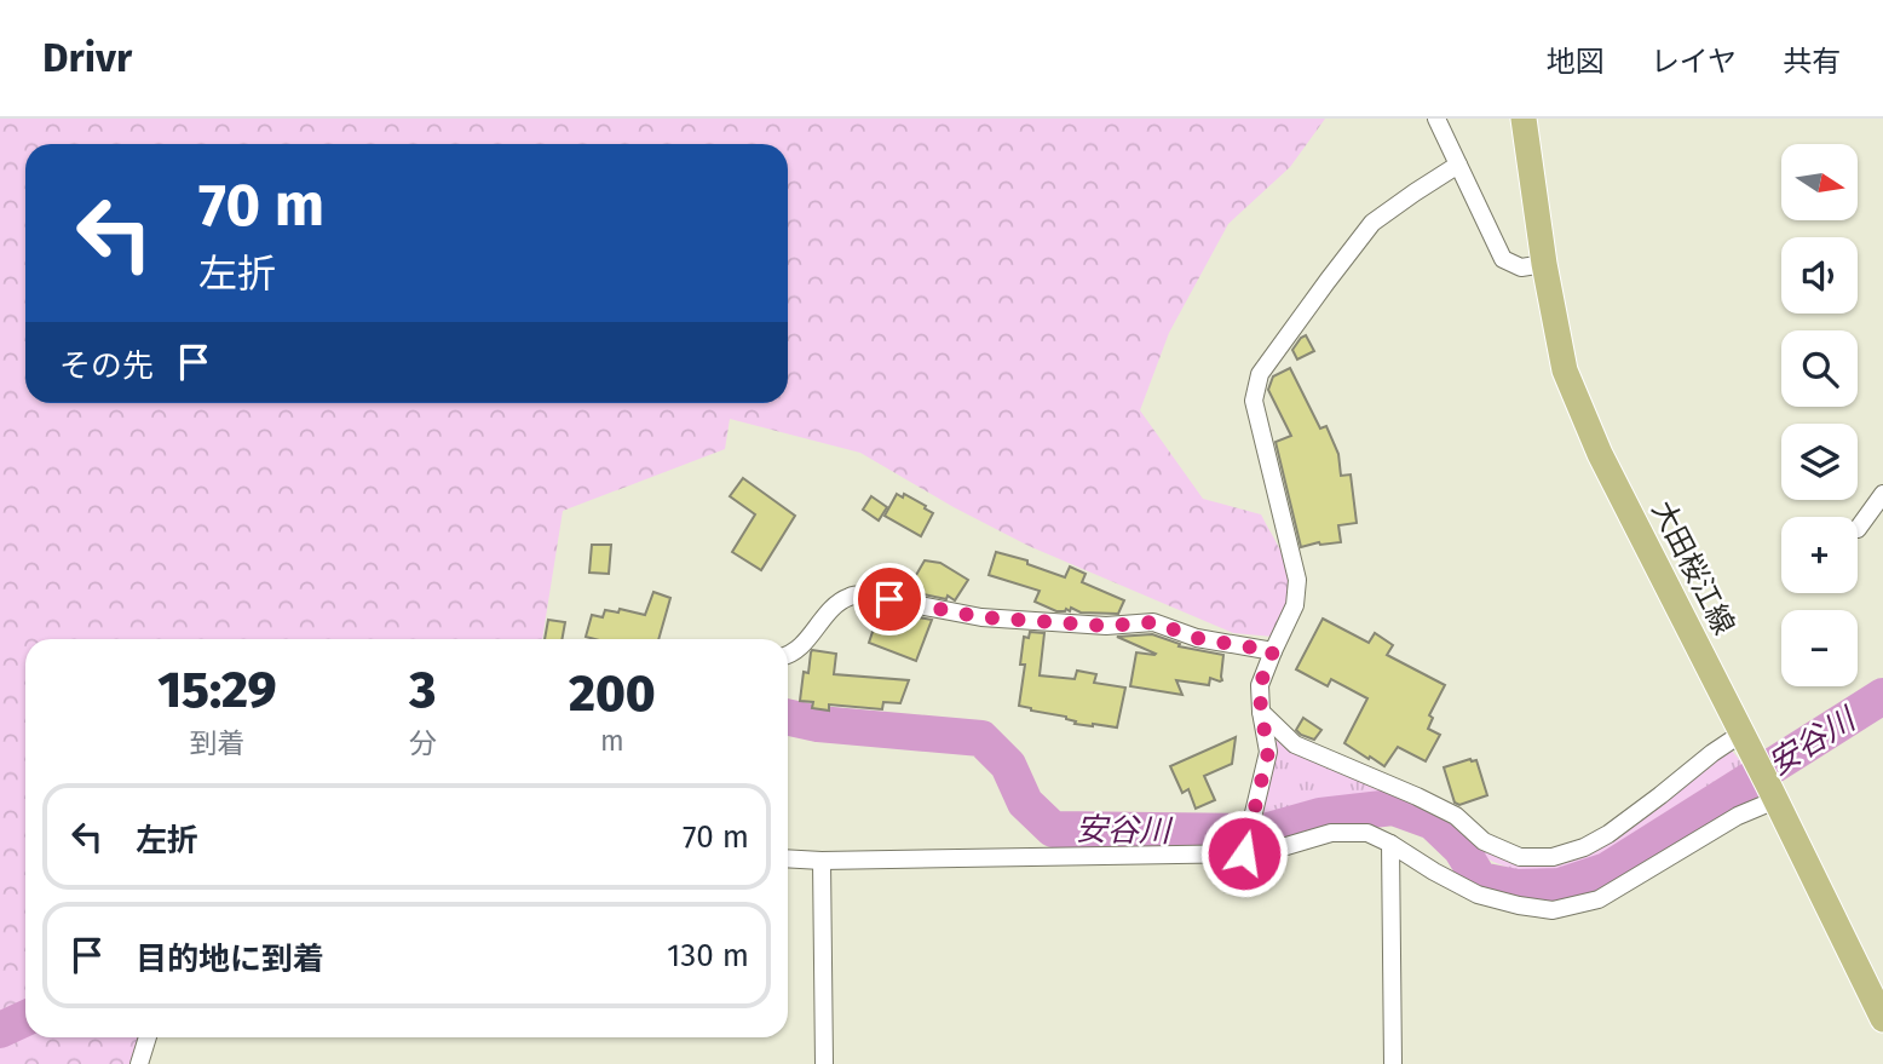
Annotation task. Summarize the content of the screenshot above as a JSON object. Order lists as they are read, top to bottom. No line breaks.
{"streets":{"main road":["大田桜江線"]},"water":["安谷川"],"north":"right","page":{"header":"Drivr","nav":["地図","レイヤ","共有"],"map_buttons":["+","−"],"turn":["70 m","左折"],"then":"その先","eta":["15:29","到着","3","分","200","m"],"list":[{"name":"左折","value":"70 m"},{"name":"目的地に到着","value":"130 m"}]}}
